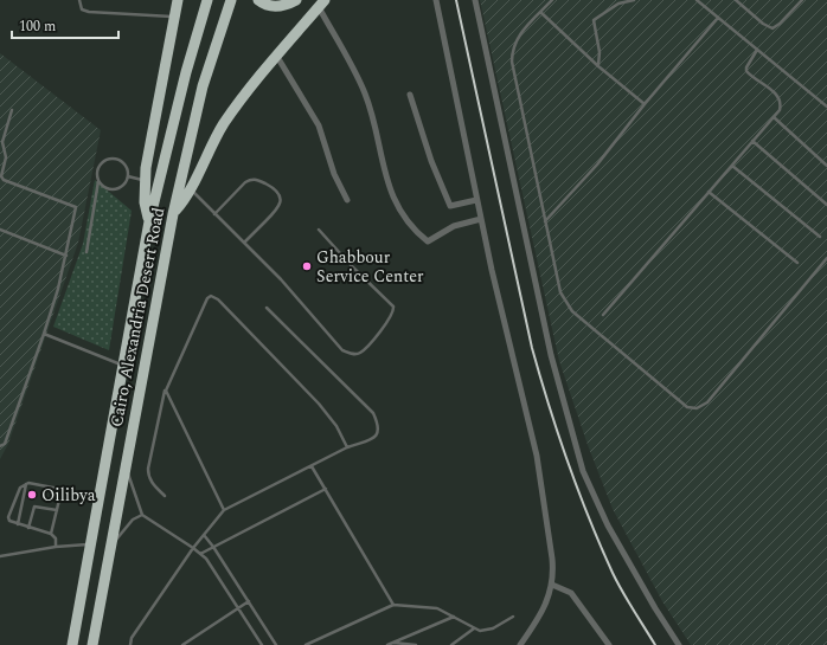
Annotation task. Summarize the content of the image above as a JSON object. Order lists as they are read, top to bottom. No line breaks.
{"streets":{"highway":["Cairo, Alexandria Desert Road"]},"places":["Ghabbour Service Center","Oilibya"],"scale_bar":"100 m"}
